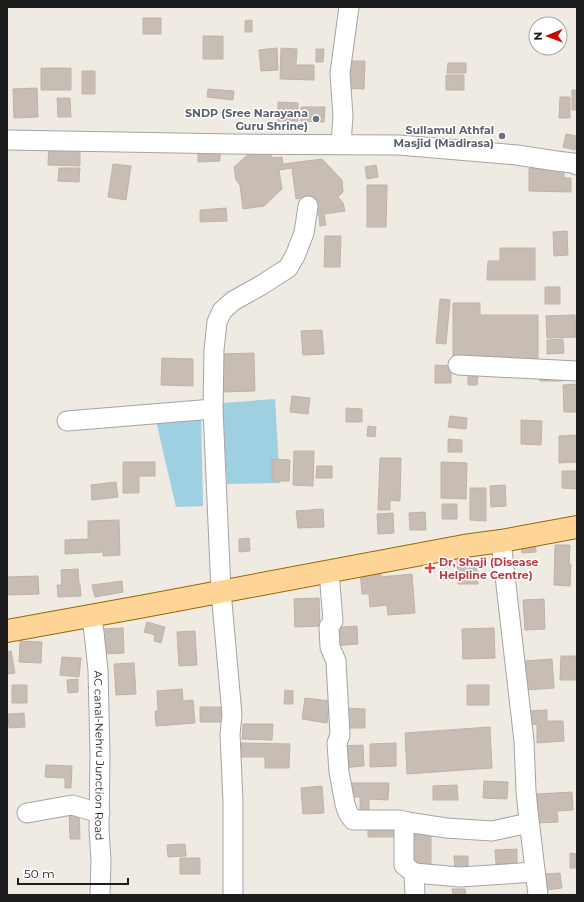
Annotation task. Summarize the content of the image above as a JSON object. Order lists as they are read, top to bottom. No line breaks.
{"streets":{"street":["AC canal-Nehru Junction Road"]},"places":{"other":["SNDP (Sree Narayana Guru Shrine)","Sullamul Athfal Masjid (Madirasa)"],"health":["Dr, Shaji (Disease Helpline Centre)"]},"scale_bar":"50 m","north":"left"}
